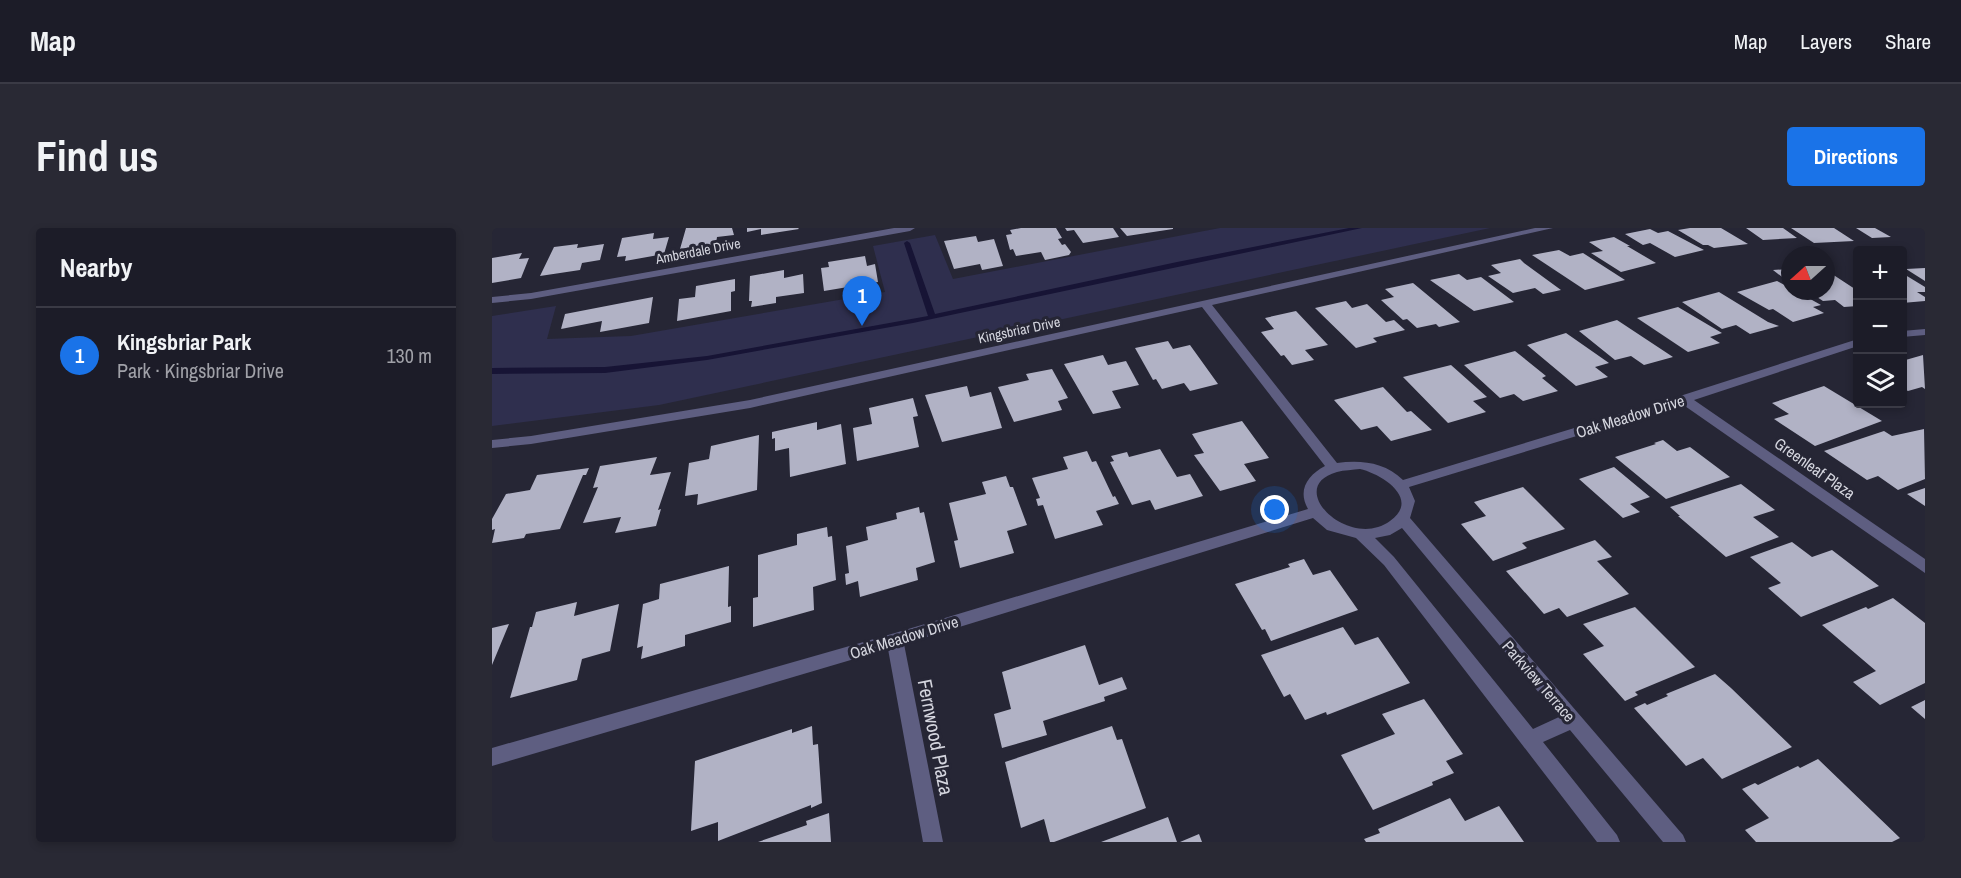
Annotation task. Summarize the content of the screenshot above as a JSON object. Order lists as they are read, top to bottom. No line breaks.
{"streets":{"street":["Amberdale Drive","Kingsbriar Drive","Oak Meadow Drive","Greenleaf Plaza","Parkview Terrace","Fernwood Plaza"]},"crossings":[["Oak Meadow Drive","Greenleaf Plaza"],["Oak Meadow Drive","Parkview Terrace"],["Oak Meadow Drive","Fernwood Plaza"]],"north":"left","page":{"header":"Map","nav":["Map","Layers","Share"],"buttons":"Directions","title":"Find us","heading":"Nearby","map_buttons":["+","−"],"pins":"1","list":[{"mark":"1","name":"Kingsbriar Park","note":"Park · Kingsbriar Drive","value":"130 m"}]}}
